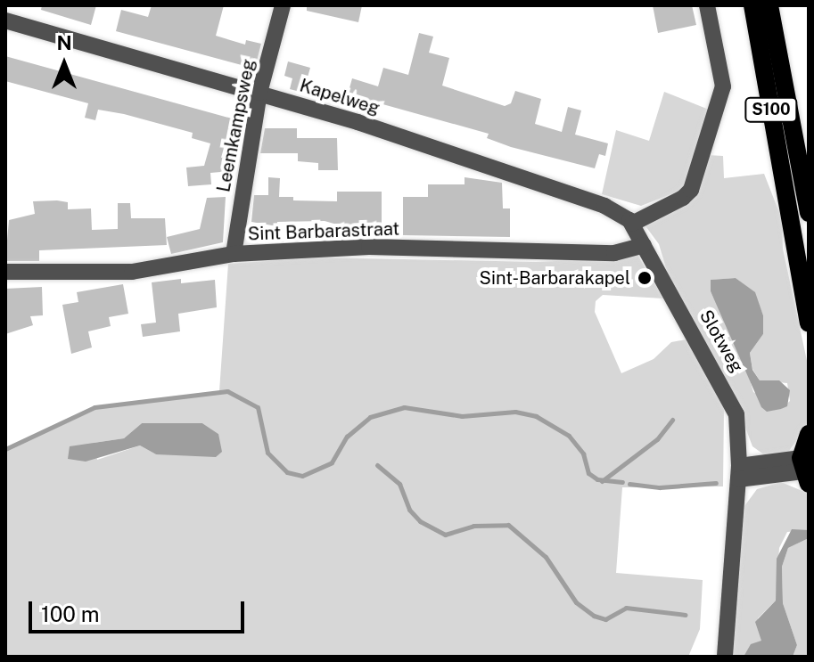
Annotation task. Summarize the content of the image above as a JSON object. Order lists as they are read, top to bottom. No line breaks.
{"streets":{"main road":["S100"],"street":["Kapelweg","Leemkampsweg","Sint Barbarastraat","Slotweg"]},"crossings":[["Kapelweg","Leemkampsweg"],["Kapelweg","Sint Barbarastraat"],["Kapelweg","Slotweg"],["Leemkampsweg","Sint Barbarastraat"],["Sint Barbarastraat","Slotweg"]],"places":["Sint-Barbarakapel"],"scale_bar":"100 m","north":"top"}
